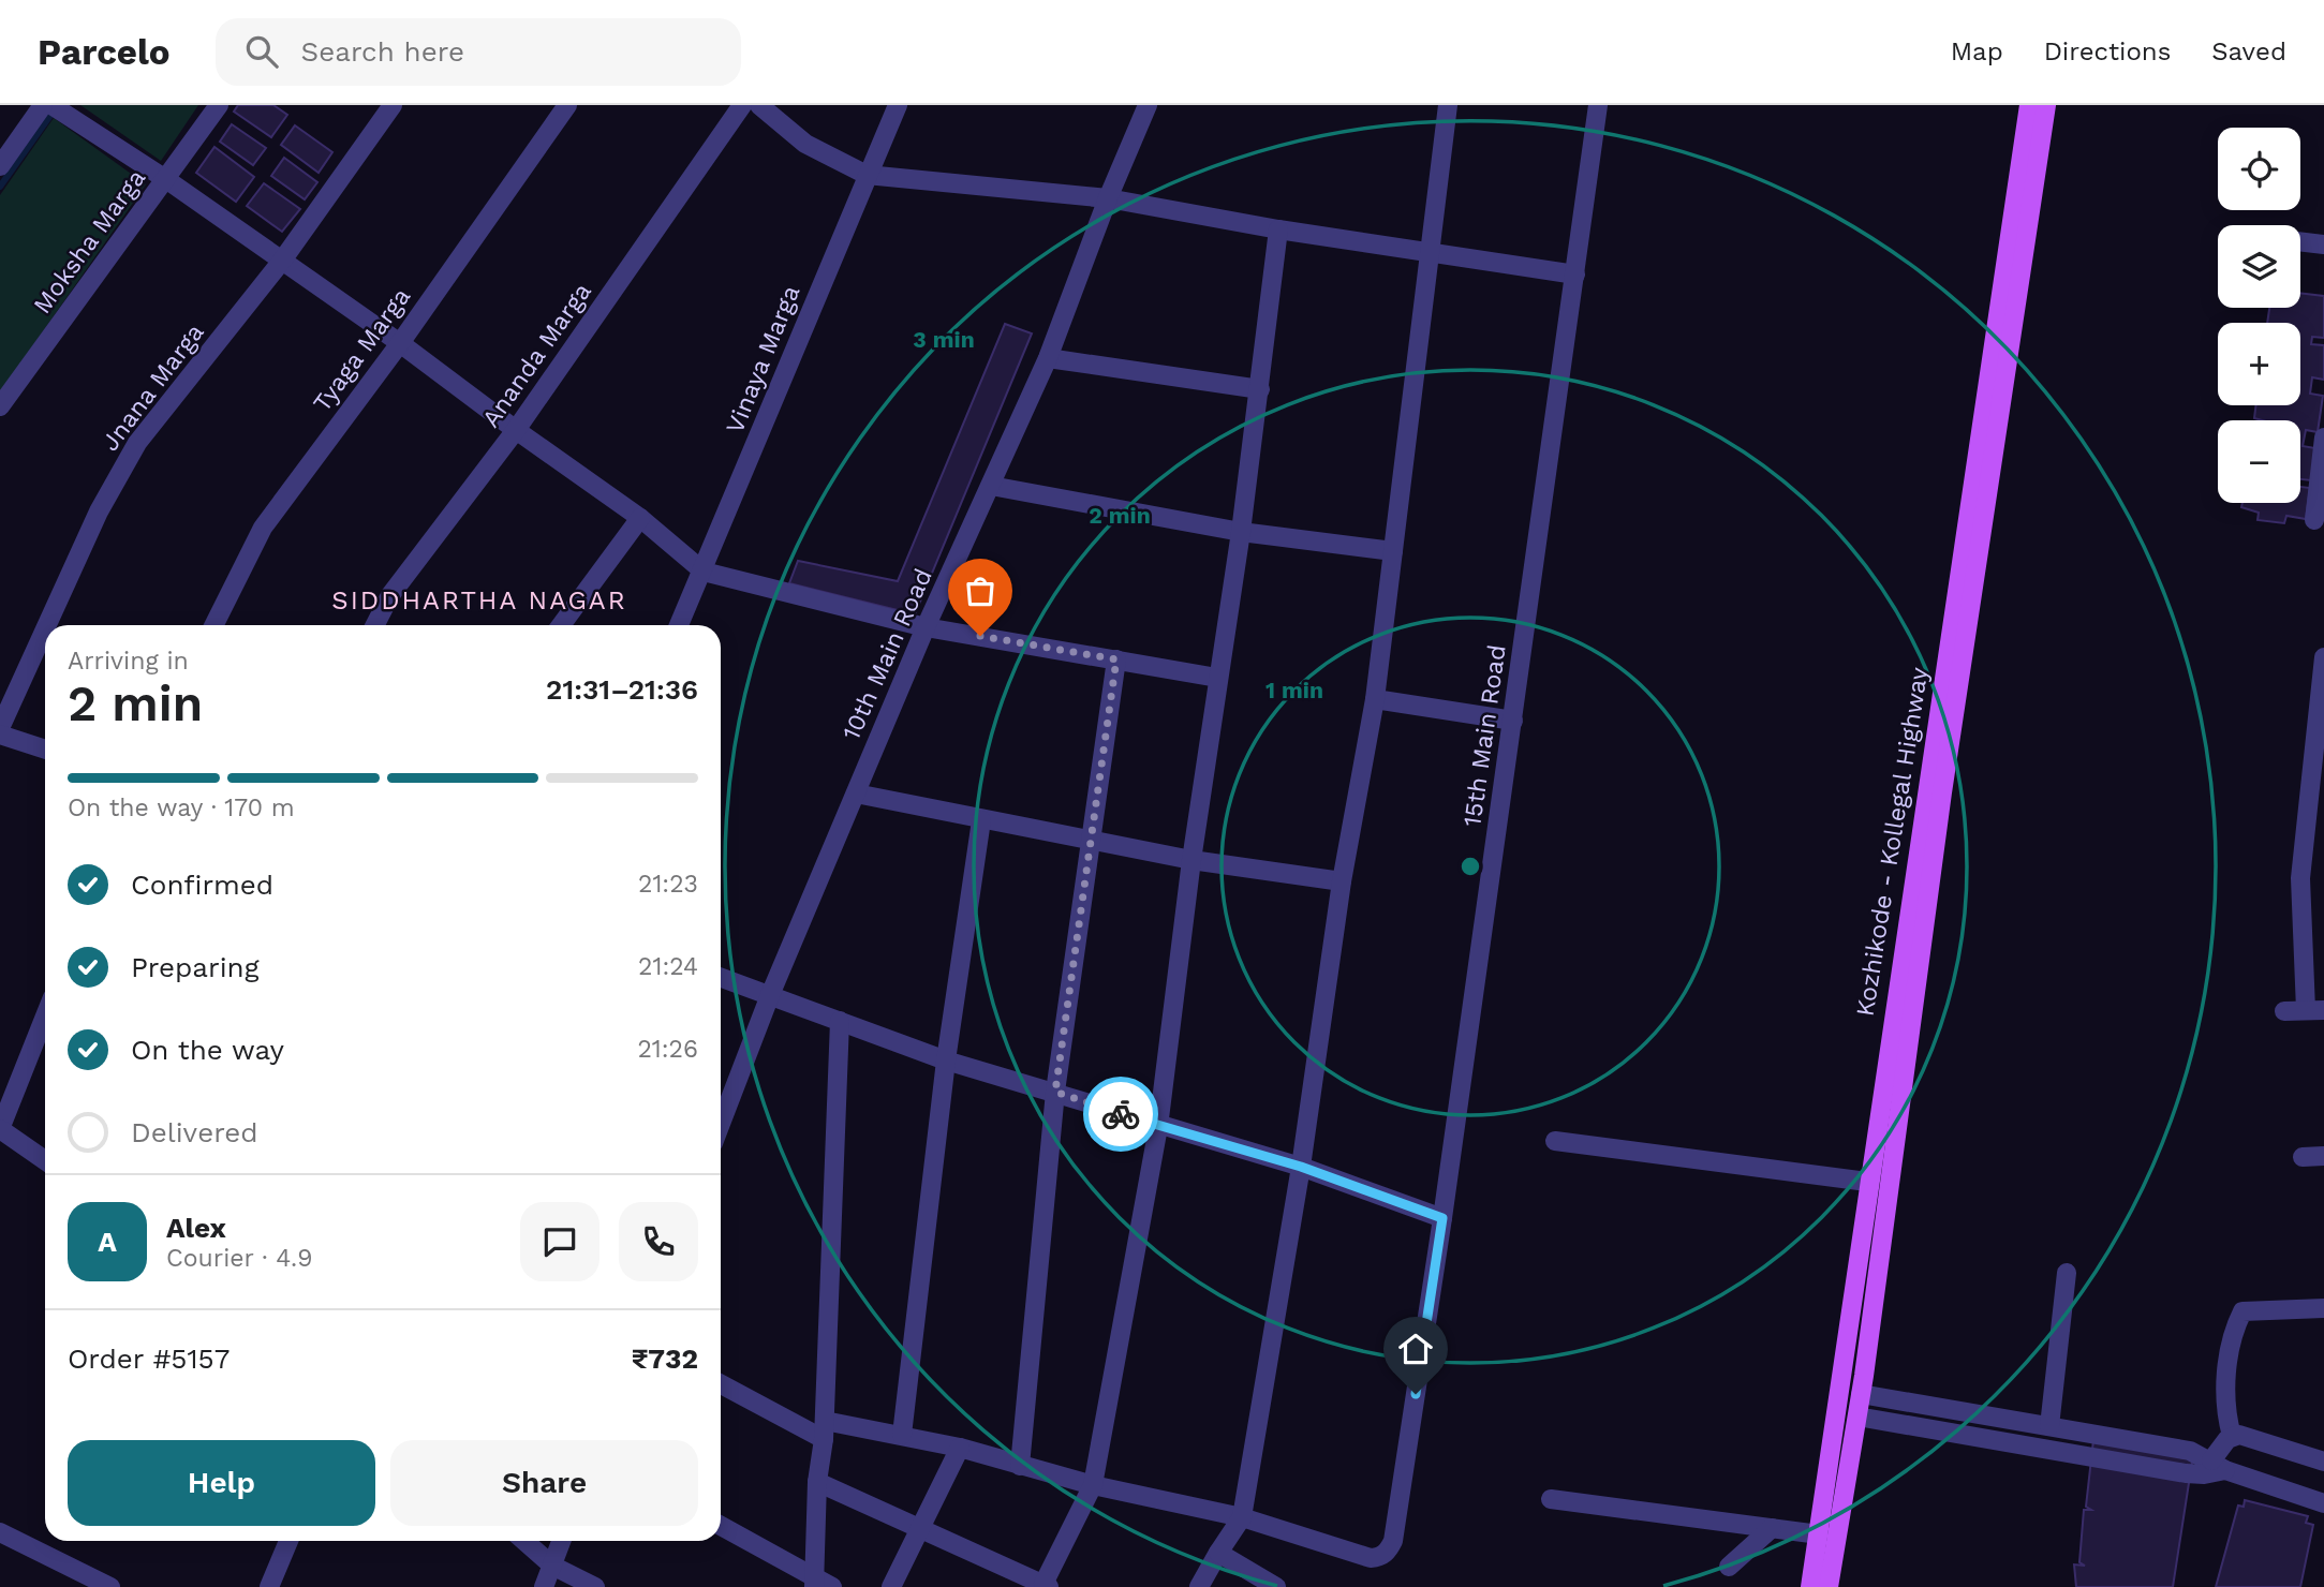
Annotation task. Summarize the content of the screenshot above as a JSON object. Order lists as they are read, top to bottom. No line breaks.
{"streets":{"main road":["Kozhikode - Kollegal Highway"],"street":["Moksha Marga","Tyaga Marga","Ananda Marga","Vinaya Marga","Jnana Marga","10th Main Road","15th Main Road"]},"districts":["SIDDHARTHA NAGAR"],"page":{"header":"Parcelo","search":"Search here","nav":["Map","Directions","Saved"],"map_buttons":["+","−"],"heading":["2 min","Arriving in","21:31–21:36"],"panel":["Alex","Courier · 4.9","Order #5157","₹732"],"bar":"On the way · 170 m","list":[["Confirmed","21:23"],["Preparing","21:24"],["On the way","21:26"],"Delivered"],"round":"A","buttons":["Help","Share"]},"rings":["3 min","2 min","1 min"]}
